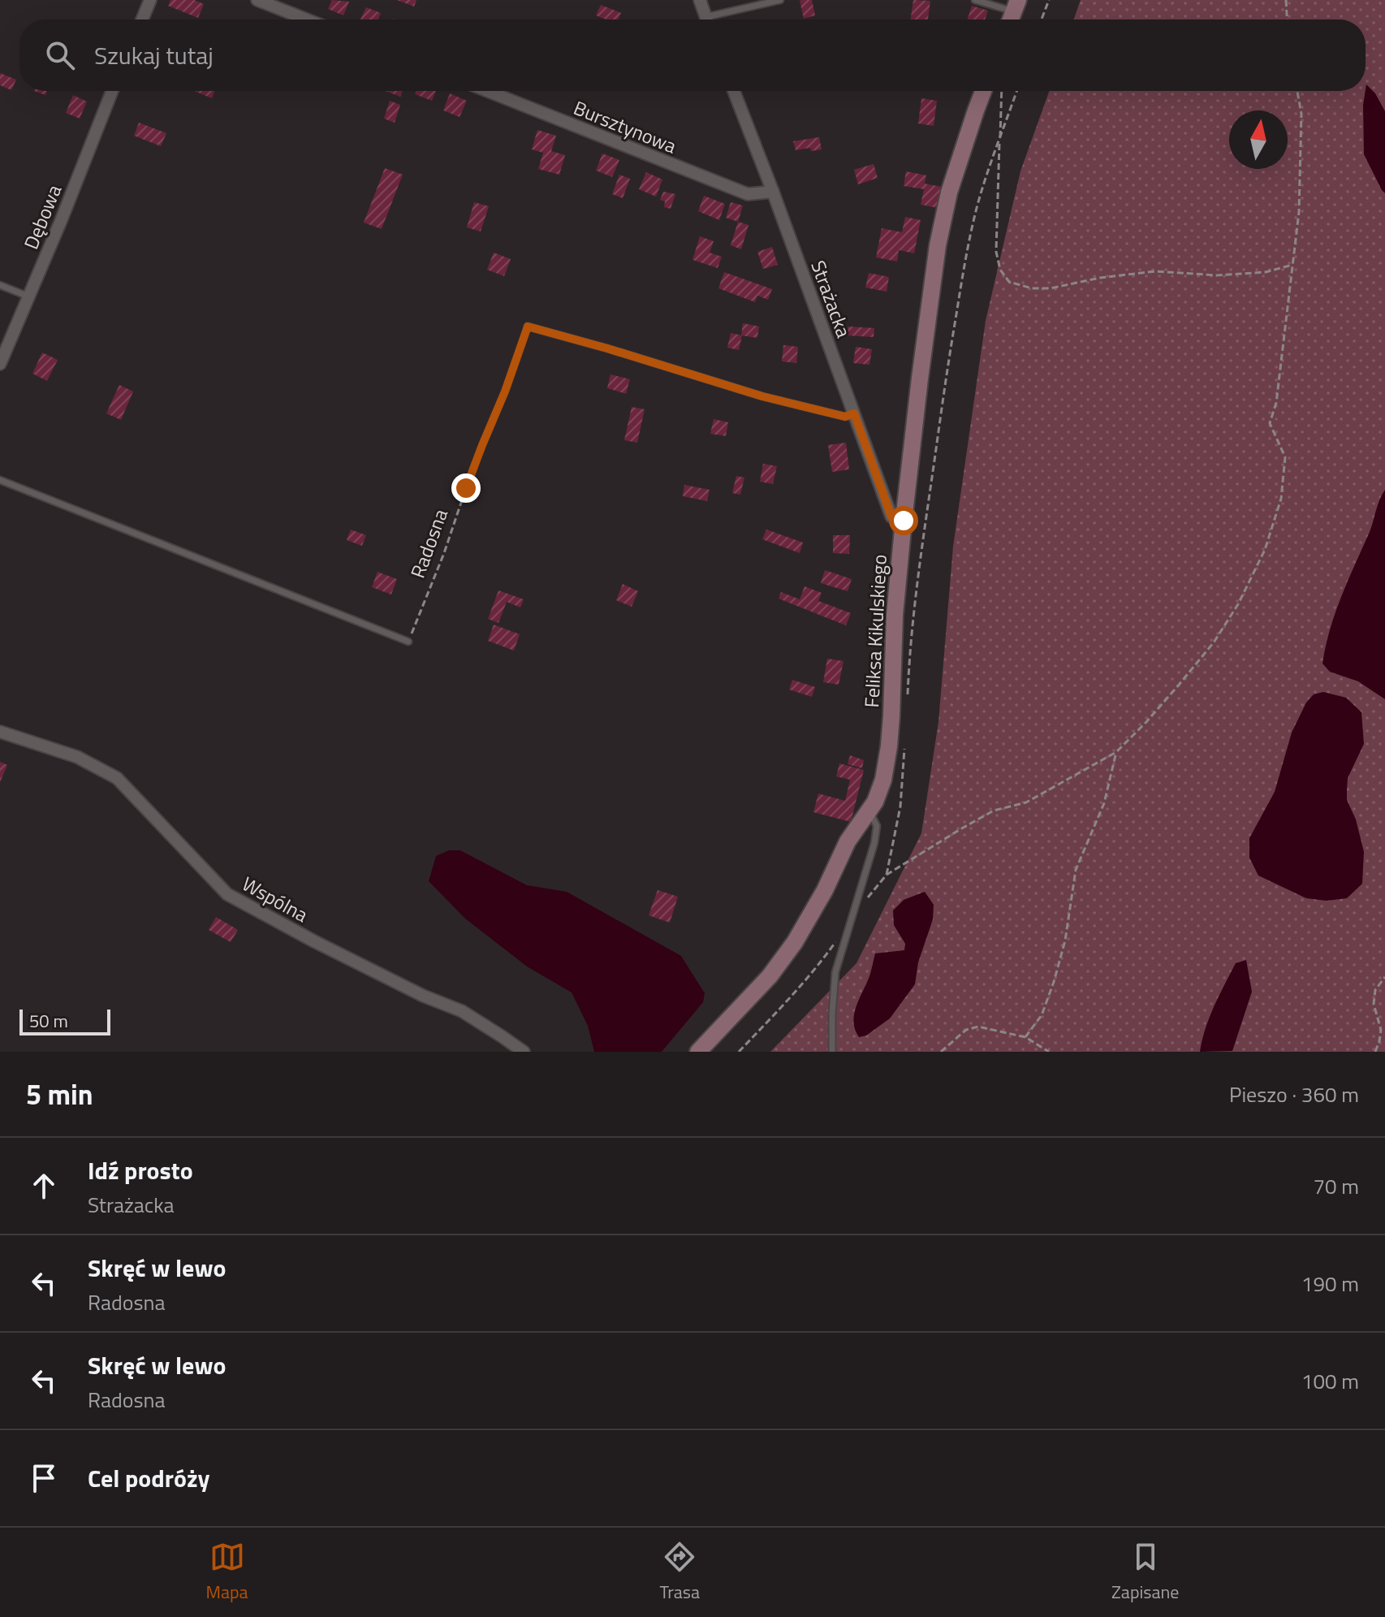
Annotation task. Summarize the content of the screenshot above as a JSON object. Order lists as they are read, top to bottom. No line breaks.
{"streets":{"main road":["Feliksa Kikulskiego"],"street":["Bursztynowa","Dębowa","Strażacka","Wspólna"],"path":["Radosna"]},"crossings":[["Bursztynowa","Strażacka"],["Strażacka","Feliksa Kikulskiego"]],"scale_bar":"50 m","north":"top","page":{"search":"Szukaj tutaj","scale":"50 m","heading":["5 min","Pieszo · 360 m"],"list":[["Idź prosto","Strażacka","70 m"],["Skręć w lewo","Radosna","190 m"],["Skręć w lewo","Radosna","100 m"],"Cel podróży"],"nav":["Mapa","Trasa","Zapisane"]}}
